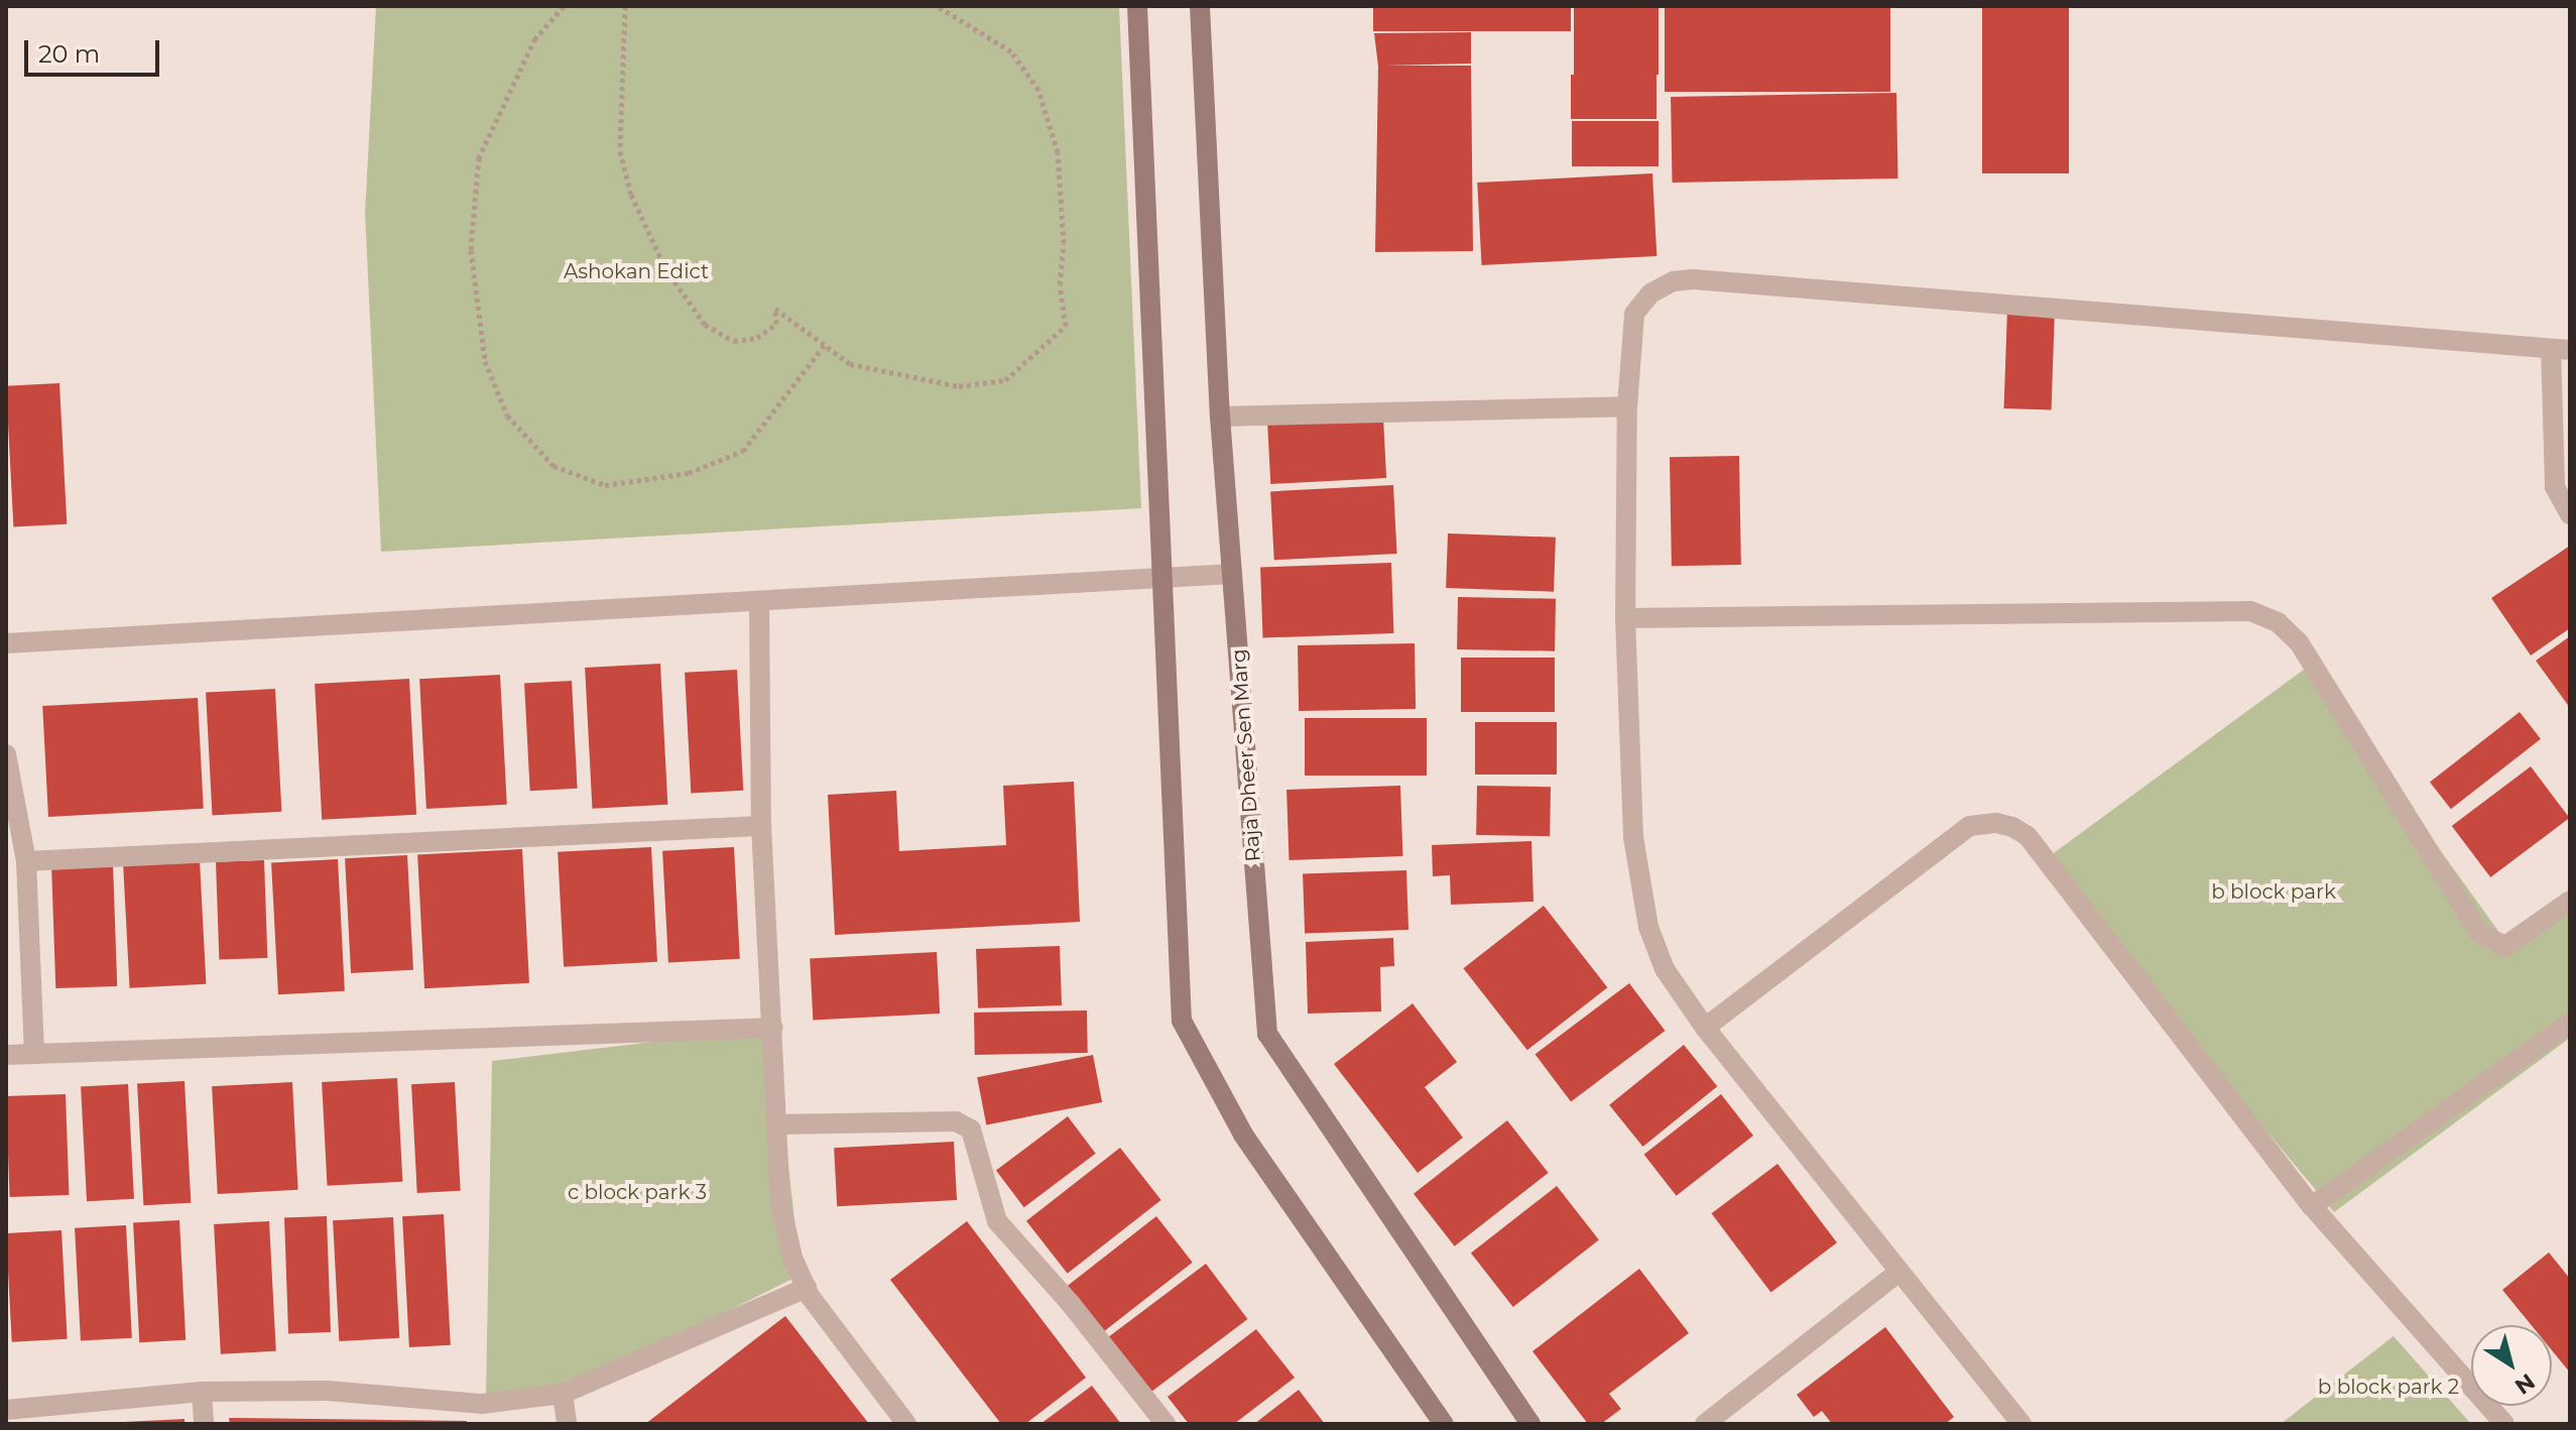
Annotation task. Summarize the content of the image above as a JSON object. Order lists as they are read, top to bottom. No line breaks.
{"streets":{"street":["Raja Dheer Sen Marg"]},"parks":["Ashokan Edict","b block park","c block park 3","b block park 2"],"scale_bar":"20 m","north":"bottom right"}
